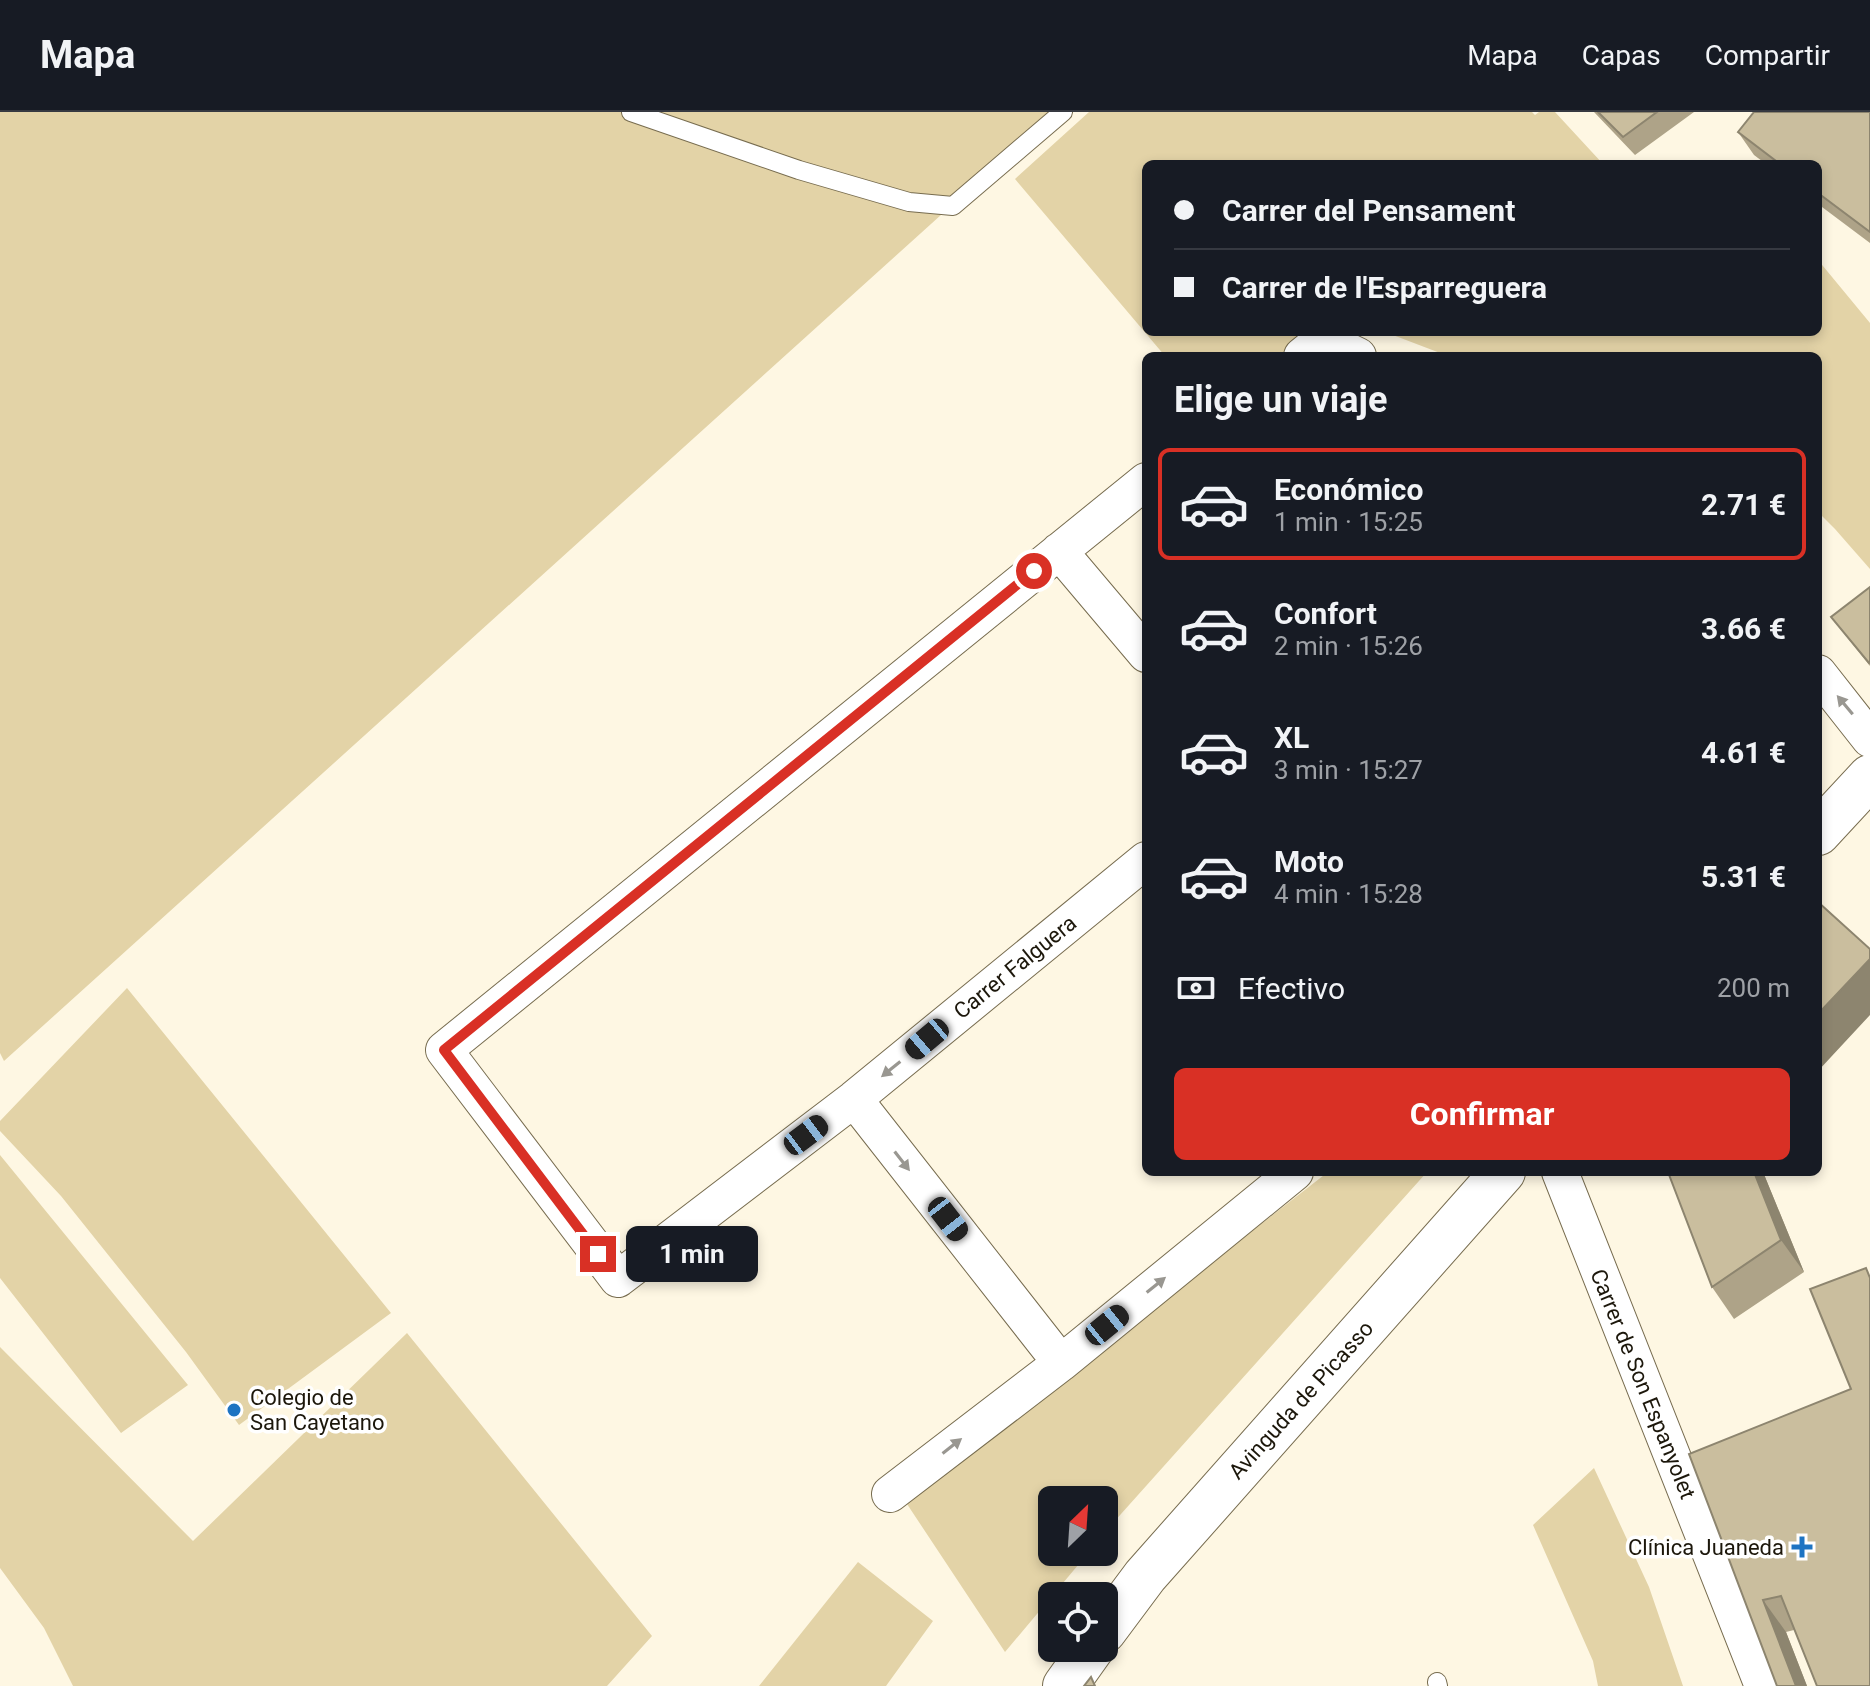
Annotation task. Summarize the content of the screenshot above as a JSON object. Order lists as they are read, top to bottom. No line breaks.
{"streets":{"street":["Carrer Falguera","Carrer de Son Espanyolet","Avinguda de Picasso"]},"places":{"other":["Colegio de San Cayetano"],"health":["Clínica Juaneda"]},"north":"top right","page":{"header":"Mapa","nav":["Mapa","Capas","Compartir"],"banner":["Carrer del Pensament","Carrer de l'Esparreguera"],"heading":"Elige un viaje","list":[{"name":"Económico","note":"1 min · 15:25","value":"2.71 €"},{"name":"Confort","note":"2 min · 15:26","value":"3.66 €"},{"name":"XL","note":"3 min · 15:27","value":"4.61 €"},{"name":"Moto","note":"4 min · 15:28","value":"5.31 €"}],"pay":["Efectivo","200 m"],"buttons":"Confirmar","bubble":"1 min"}}
